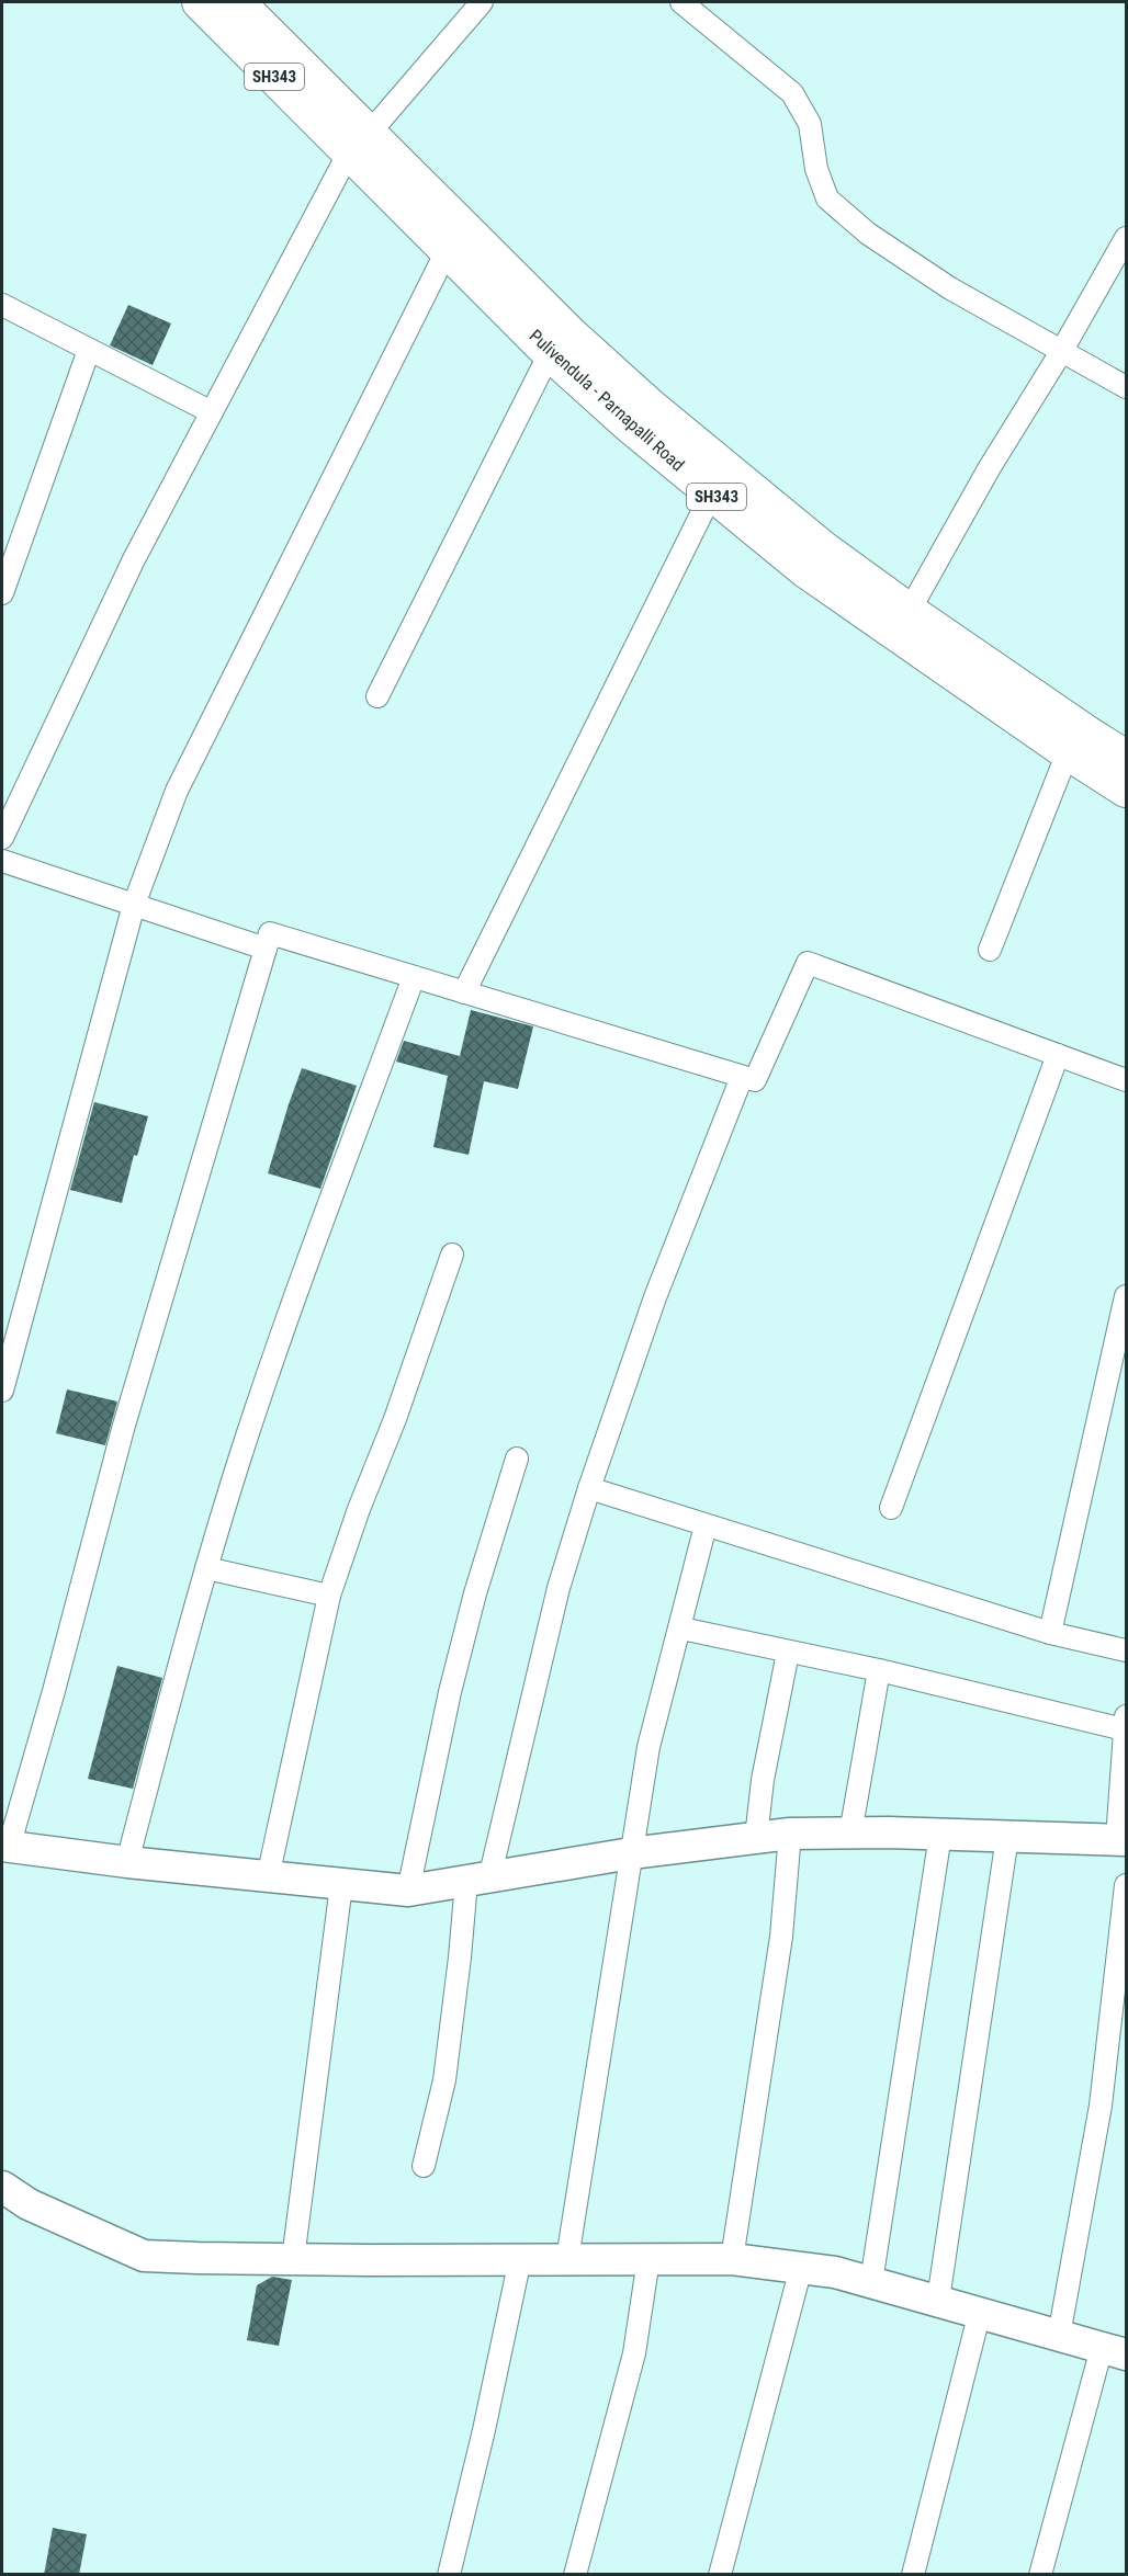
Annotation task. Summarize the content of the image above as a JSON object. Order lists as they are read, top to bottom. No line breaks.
{"streets":{"main road":["SH343","Pulivendula - Parnapalli Road"]}}
